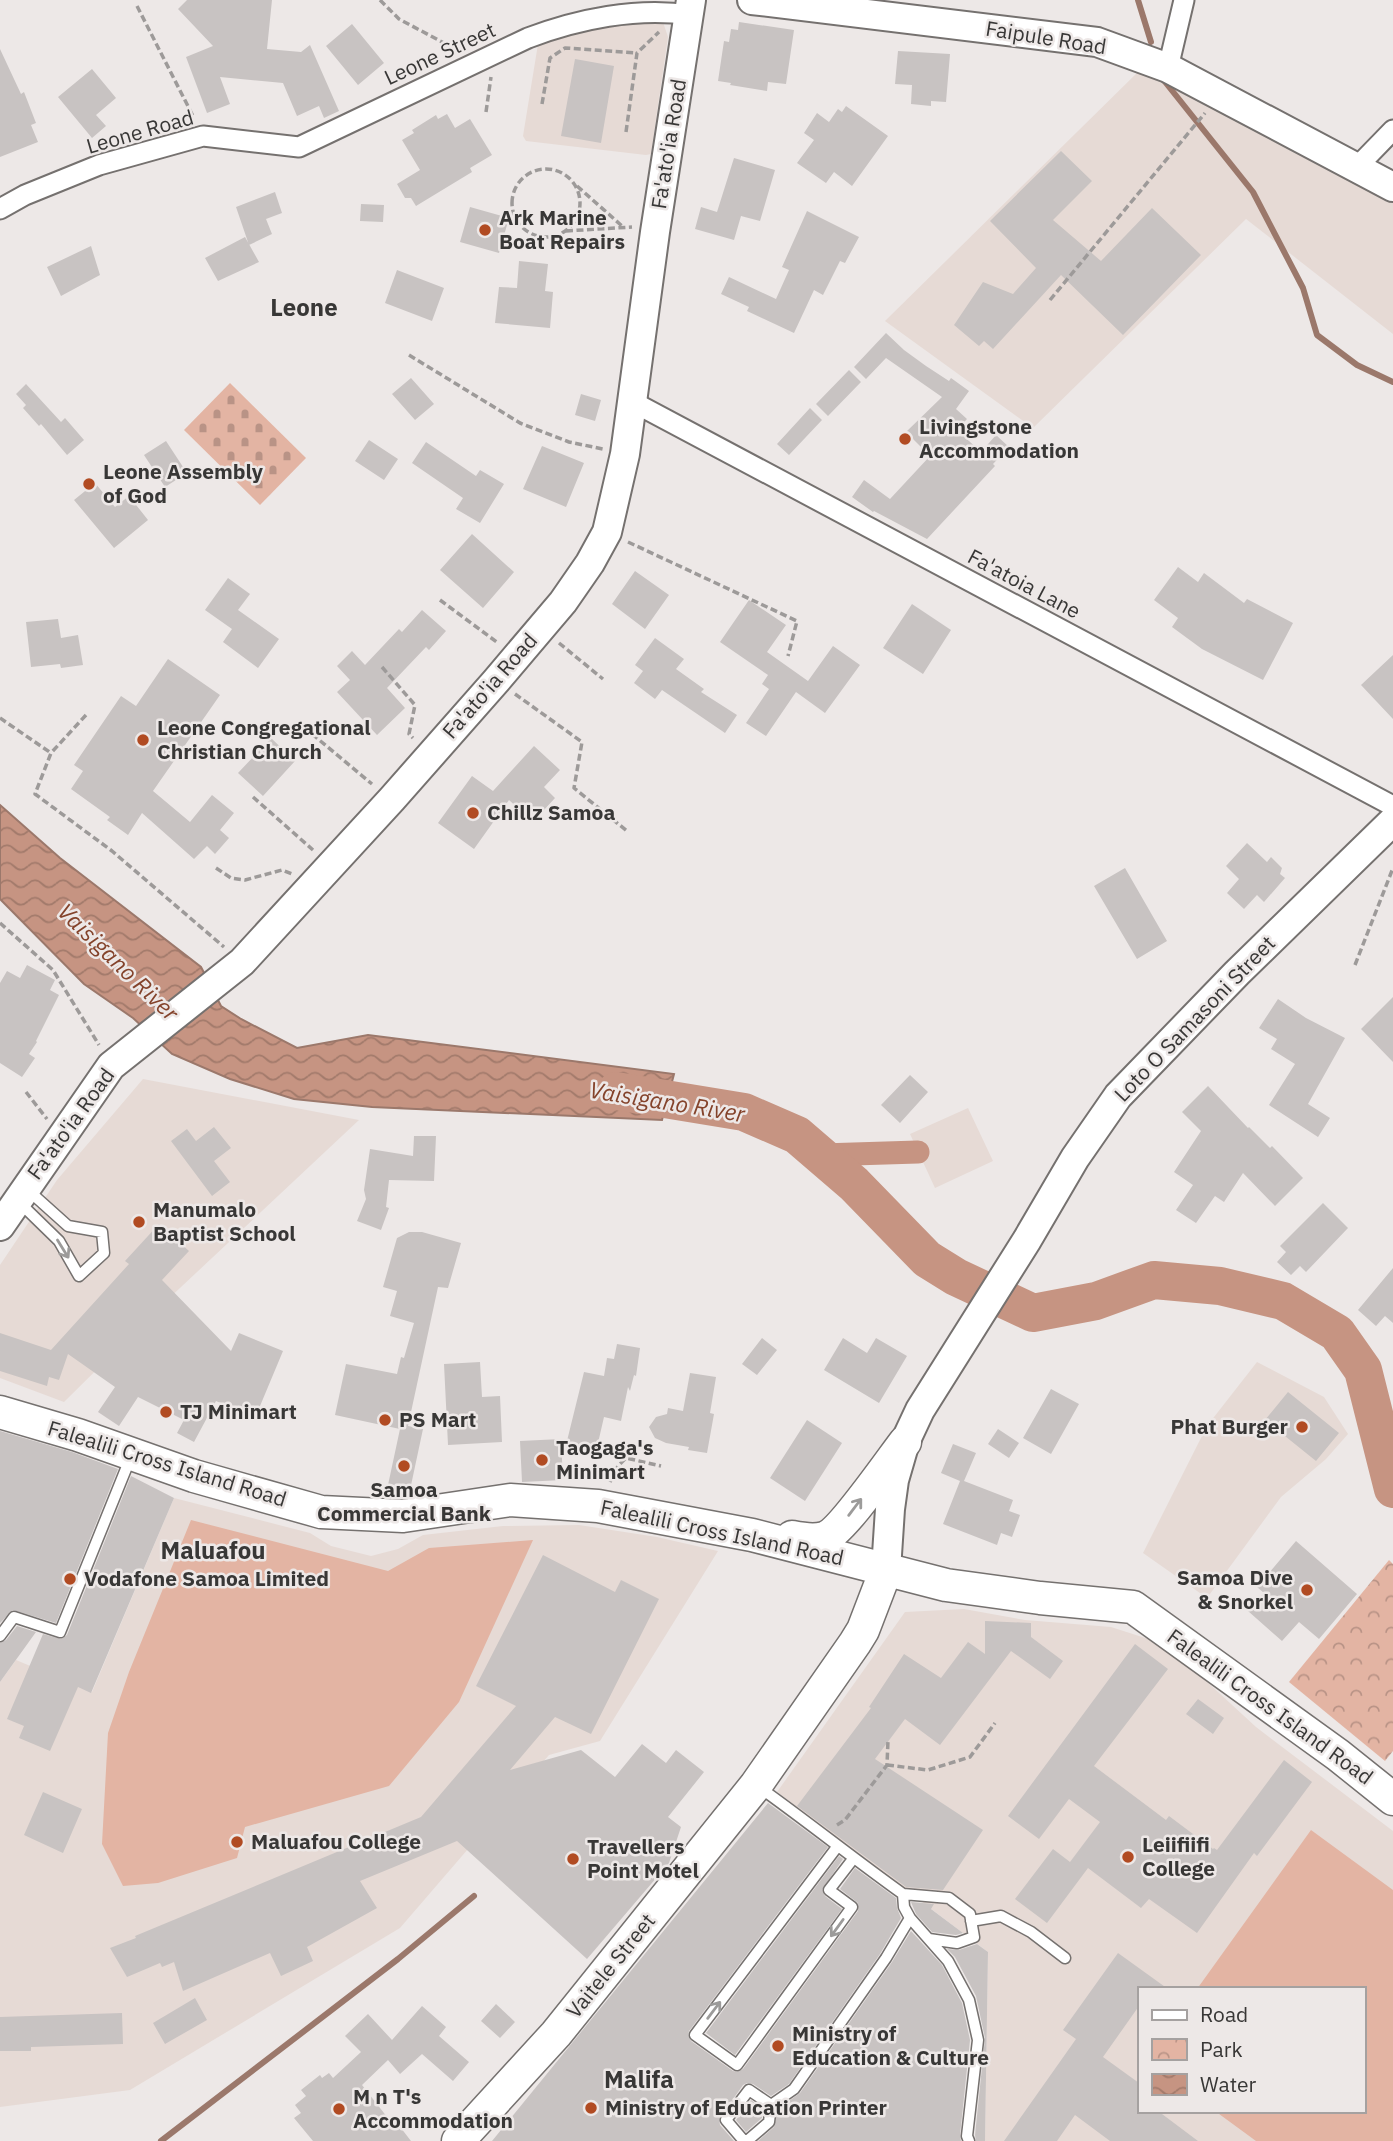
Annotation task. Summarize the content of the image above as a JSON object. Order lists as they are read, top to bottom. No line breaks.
{"streets":{"main road":["Faipule Road","Fa'ato'ia Road","Loto O Samasoni Street","Falealili Cross Island Road","Vaitele Street"],"street":["Leone Street","Leone Road","Fa'atoia Lane"]},"crossings":[["Leone Street","Leone Road"],["Leone Street","Fa'ato'ia Road"],["Fa'ato'ia Road","Fa'atoia Lane"],["Falealili Cross Island Road","Vaitele Street"]],"districts":["Leone","Maluafou","Malifa"],"water":["Vaisigano River"],"places":["Ark Marine Boat Repairs","Livingstone Accommodation","Leone Assembly of God","Leone Congregational Christian Church","Chillz Samoa","Manumalo Baptist School","TJ Minimart","PS Mart","Phat Burger","Taogaga's Minimart","Samoa Commercial Bank","Vodafone Samoa Limited","Samoa Dive & Snorkel","Maluafou College","Leiifiifi College","Travellers Point Motel","Ministry of Education & Culture","Ministry of Education Printer","M n T's Accommodation"],"legend":["Road","Park","Water"]}
